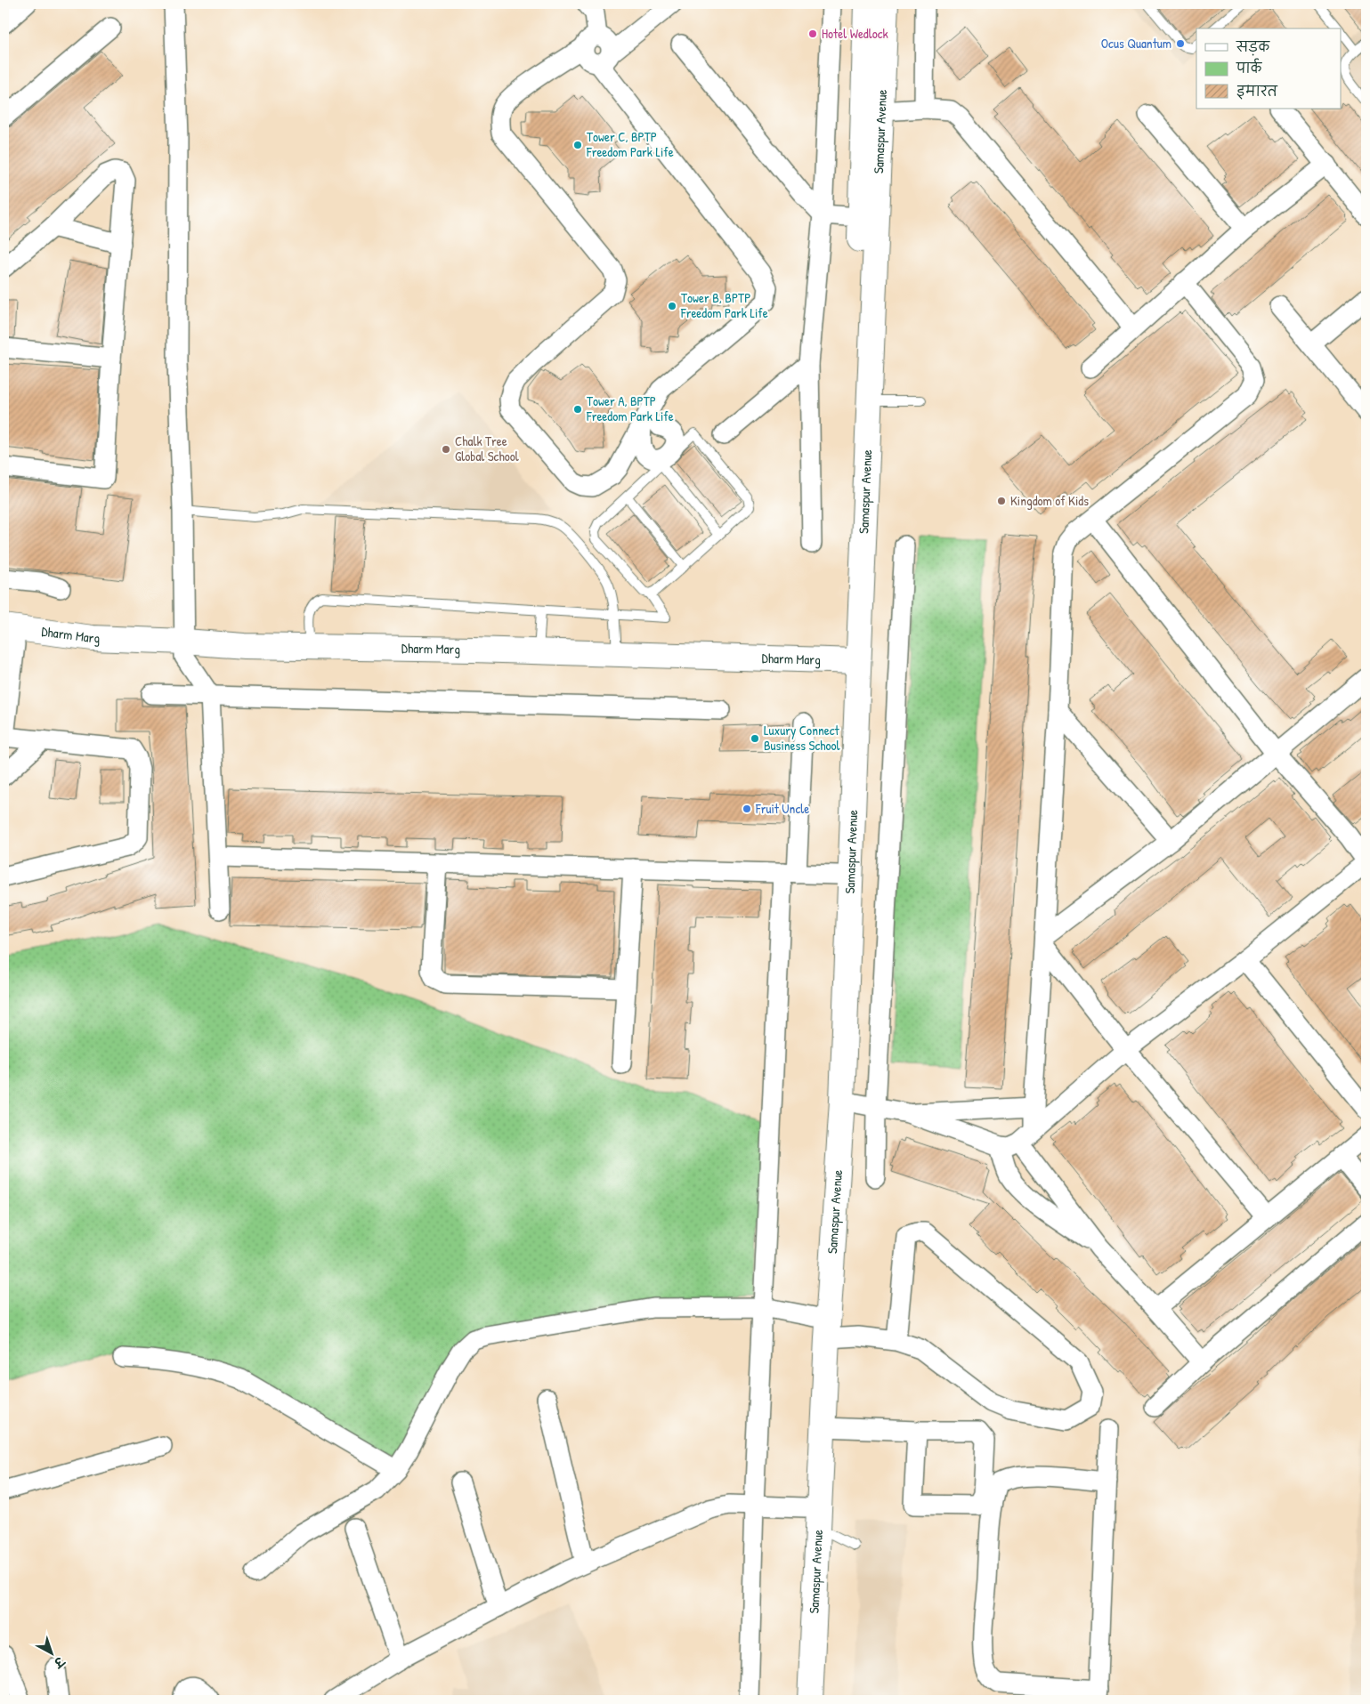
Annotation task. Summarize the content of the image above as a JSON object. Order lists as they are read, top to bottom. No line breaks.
{"streets":{"main road":["Samaspur Avenue","Dharm Marg"]},"crossings":[["Samaspur Avenue","Dharm Marg"]],"places":["Hotel Wedlock","Ocus Quantum","Tower C, BPTP Freedom Park Life","Tower B, BPTP Freedom Park Life","Tower A, BPTP Freedom Park Life","Chalk Tree Global School","Kingdom of Kids","Luxury Connect Business School","Fruit Uncle"],"legend":["सड़क","पार्क","इमारत"],"north":"bottom right"}
